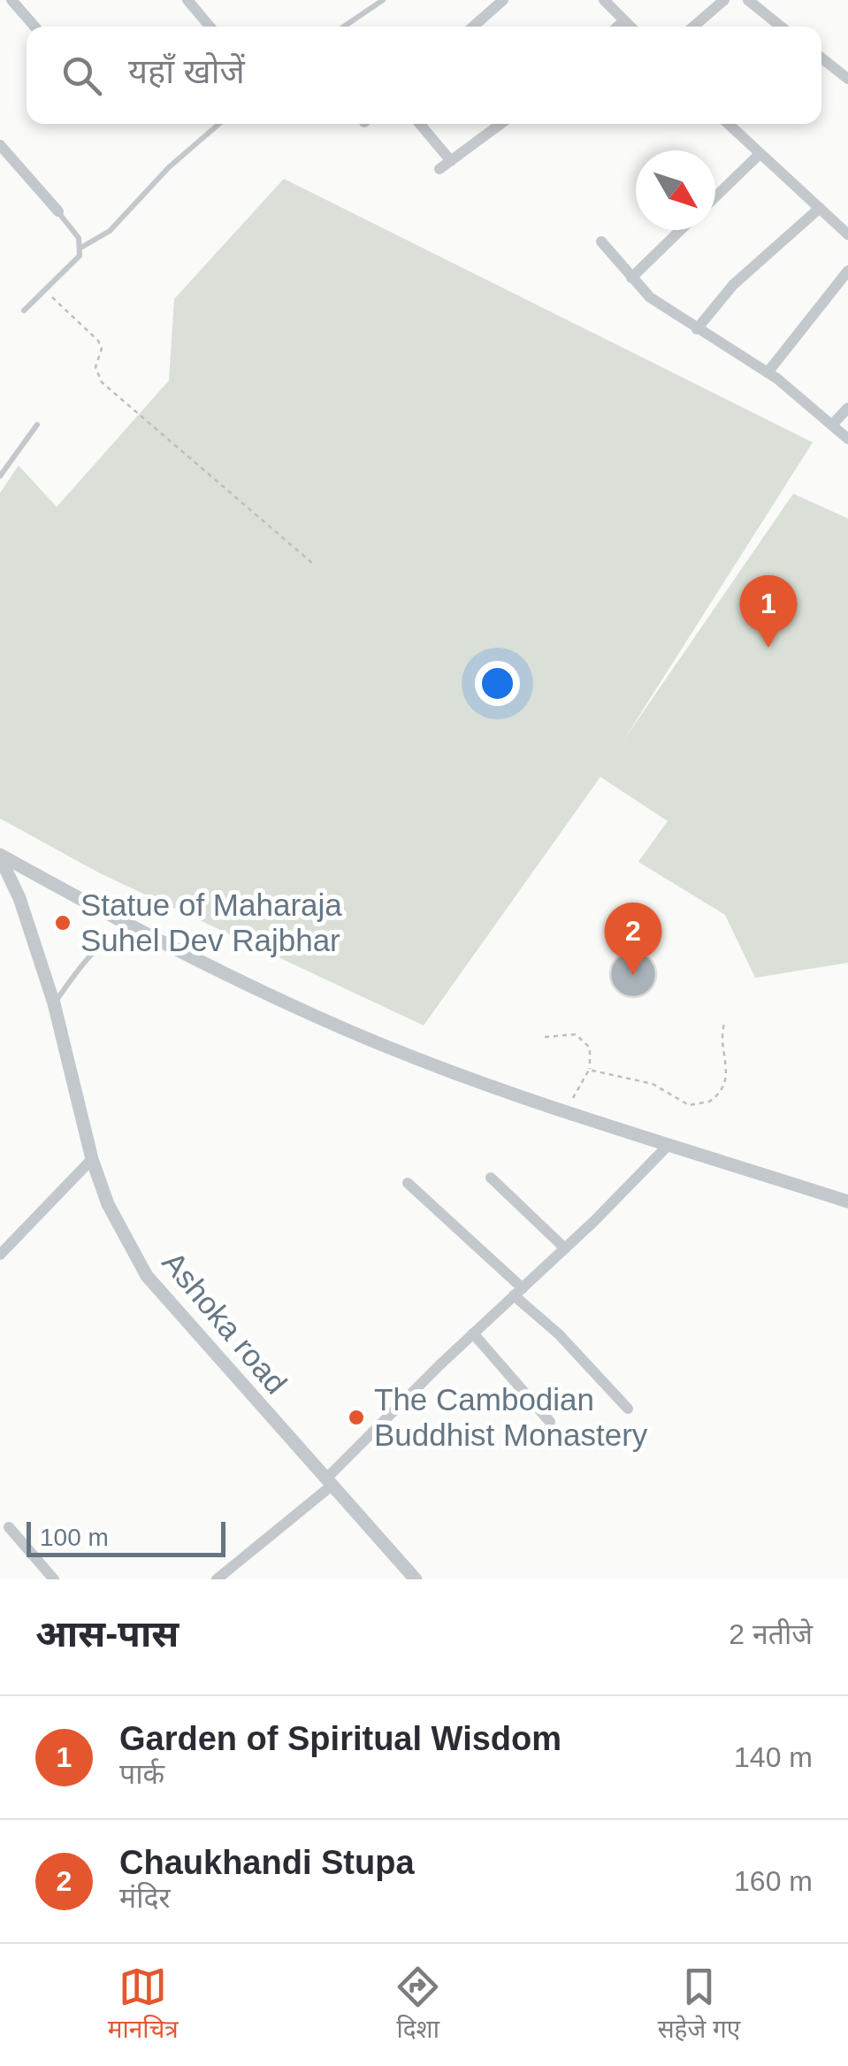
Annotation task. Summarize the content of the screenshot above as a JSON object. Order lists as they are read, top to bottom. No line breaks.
{"streets":{"street":["Ashoka road"]},"places":["Statue of Maharaja Suhel Dev Rajbhar","The Cambodian Buddhist Monastery"],"scale_bar":"100 m","north":"bottom right","page":{"search":"यहाँ खोजें","pins":["1","2"],"scale":"100 m","heading":["आस-पास","2 नतीजे"],"list":[{"mark":"1","name":"Garden of Spiritual Wisdom","note":"पार्क","value":"140 m"},{"mark":"2","name":"Chaukhandi Stupa","note":"मंदिर","value":"160 m"}],"nav":["मानचित्र","दिशा","सहेजे गए"]}}
